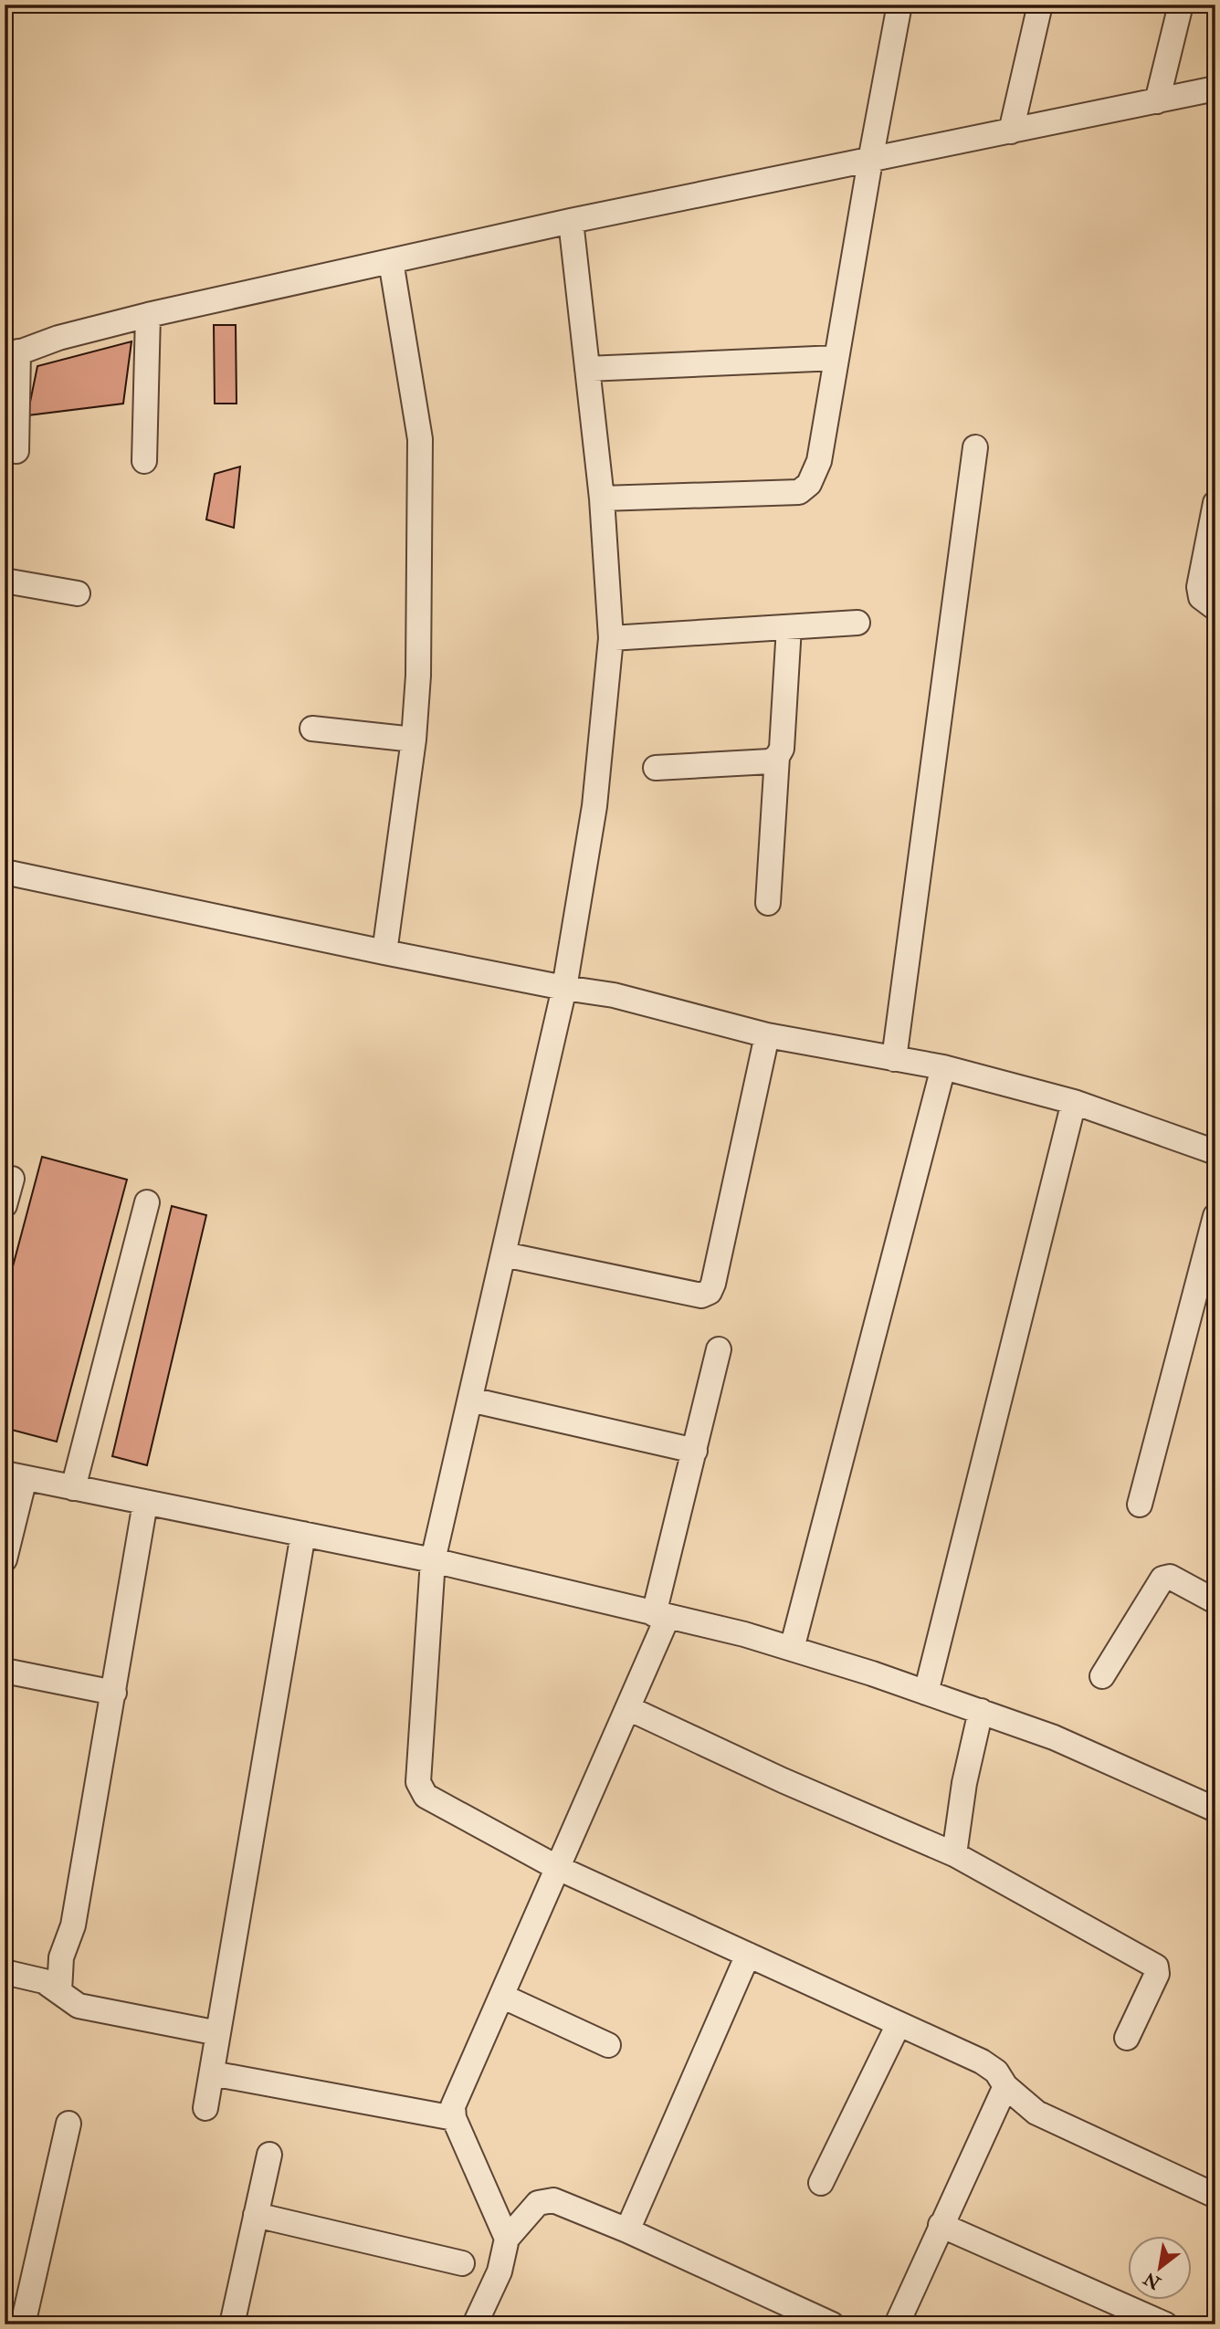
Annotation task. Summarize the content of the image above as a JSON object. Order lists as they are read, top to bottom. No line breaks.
{"north":"bottom left"}
